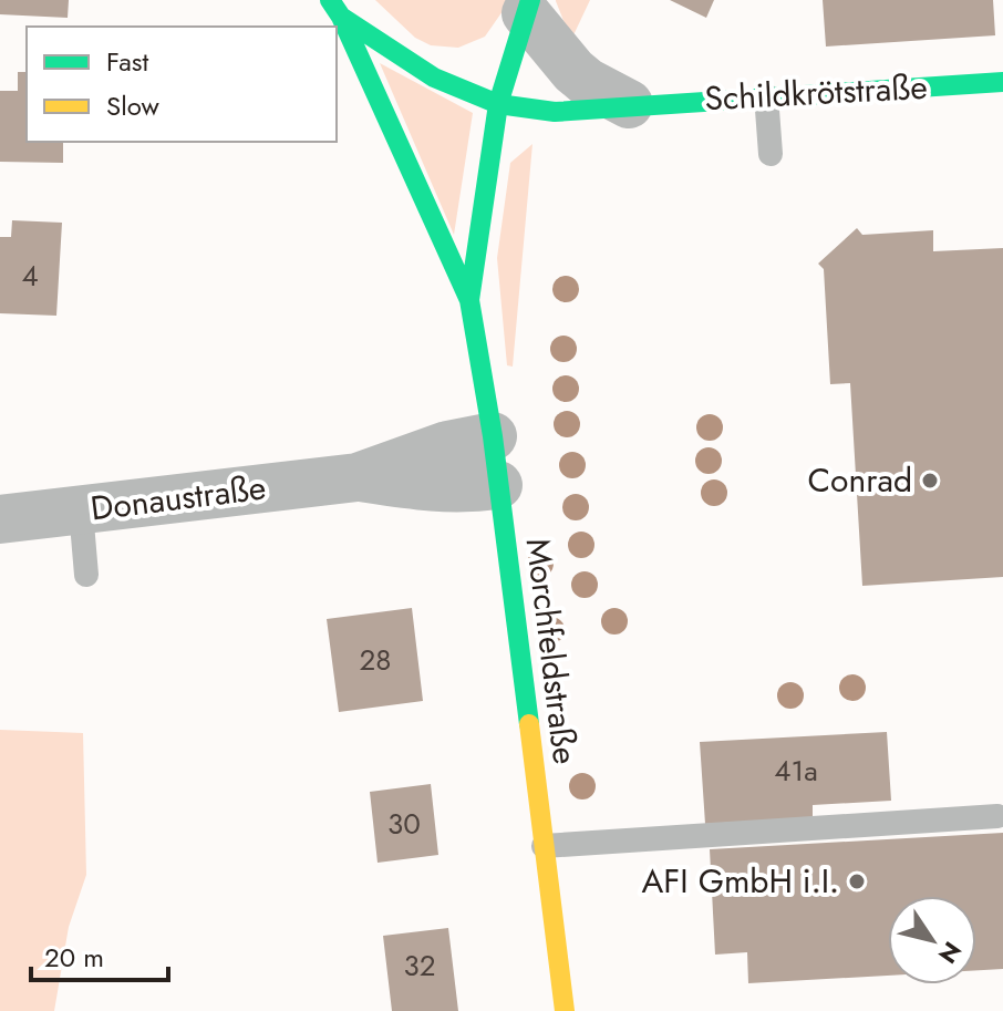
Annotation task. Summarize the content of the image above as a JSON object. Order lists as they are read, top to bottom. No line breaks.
{"streets":{"main road":["Schildkrötstraße","Morchfeldstraße"],"street":["Donaustraße"]},"crossings":[["Schildkrötstraße","Morchfeldstraße"],["Donaustraße","Morchfeldstraße"]],"places":["Conrad","AFI GmbH i.I."],"house_numbers":["4","28","41a","30","32"],"legend":["Fast","Slow"],"scale_bar":"20 m","north":"bottom right"}
